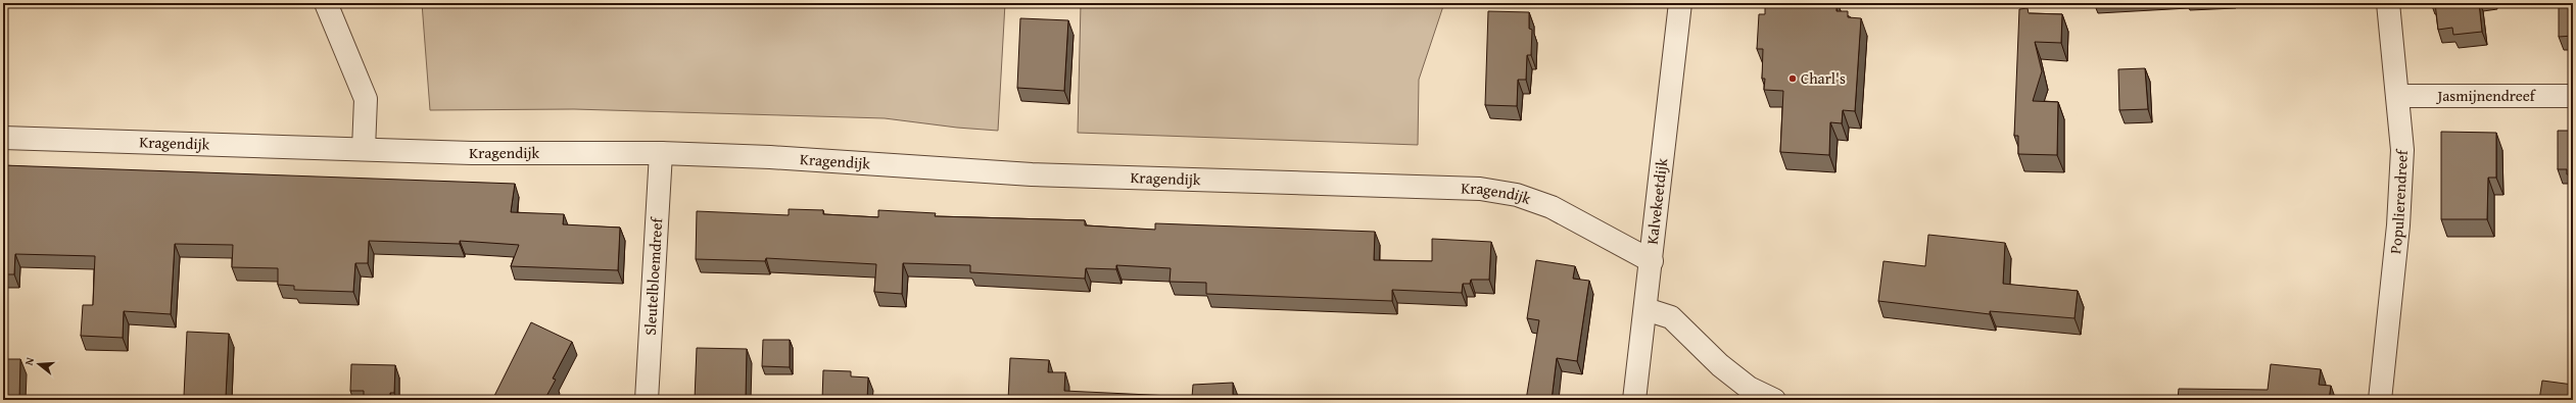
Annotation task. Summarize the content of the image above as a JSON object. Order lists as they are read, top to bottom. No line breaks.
{"streets":{"street":["Jasmijnendreef","Kragendijk","Kalvekeetdijk","Populierendreef","Sleutelbloemdreef"]},"crossings":[["Jasmijnendreef","Populierendreef"],["Kragendijk","Kalvekeetdijk"],["Kragendijk","Sleutelbloemdreef"]],"places":["Charl's"],"north":"left"}
